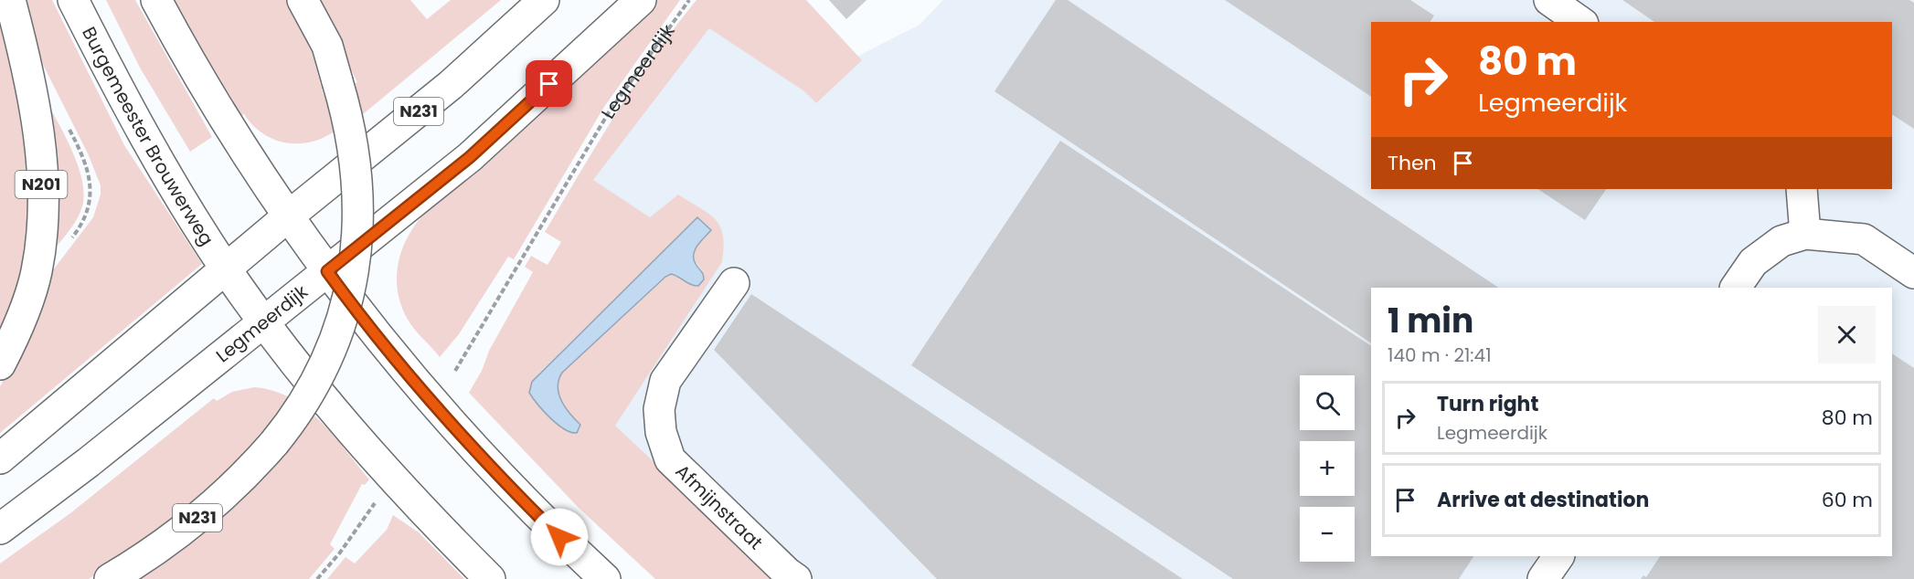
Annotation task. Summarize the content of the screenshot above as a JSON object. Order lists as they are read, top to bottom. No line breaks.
{"streets":{"main road":["Legmeerdijk","N231","Burgemeester Brouwerweg","N201","Afmijnstraat"]},"crossings":[["Legmeerdijk","Burgemeester Brouwerweg"],["N231","Burgemeester Brouwerweg"]],"page":{"turn":["80 m","Legmeerdijk"],"then":"Then","heading":["1 min","140 m · 21:41"],"map_buttons":["+","−"],"list":[{"name":"Turn right","note":"Legmeerdijk","value":"80 m"},{"name":"Arrive at destination","value":"60 m"}]}}
